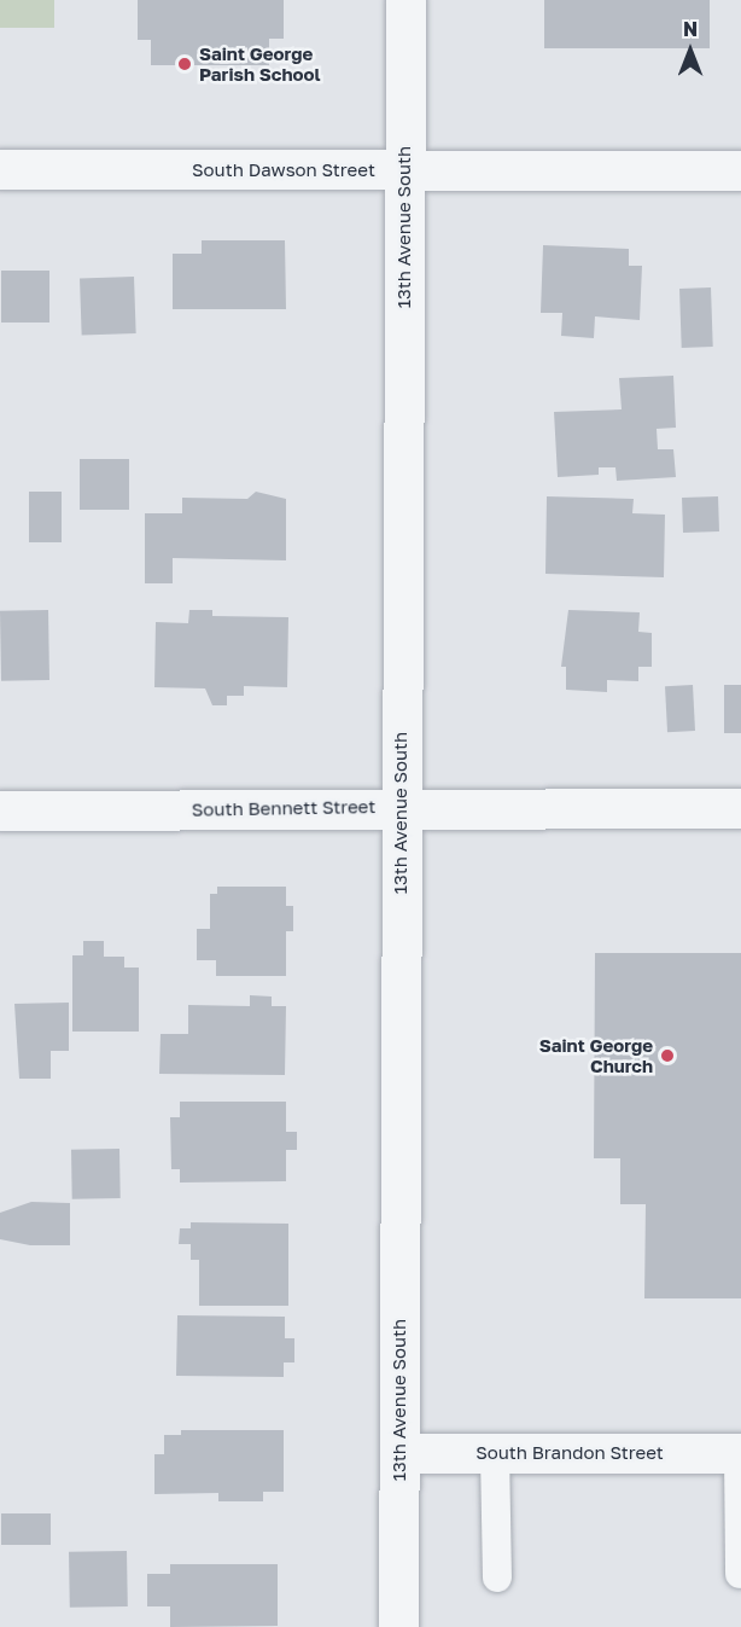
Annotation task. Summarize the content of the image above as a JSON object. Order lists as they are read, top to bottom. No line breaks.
{"streets":{"street":["South Dawson Street","13th Avenue South","South Bennett Street","South Brandon Street"]},"crossings":[["South Dawson Street","13th Avenue South"],["13th Avenue South","South Bennett Street"],["13th Avenue South","South Brandon Street"]],"places":["Saint George Parish School","Saint George Church"],"north":"top"}
